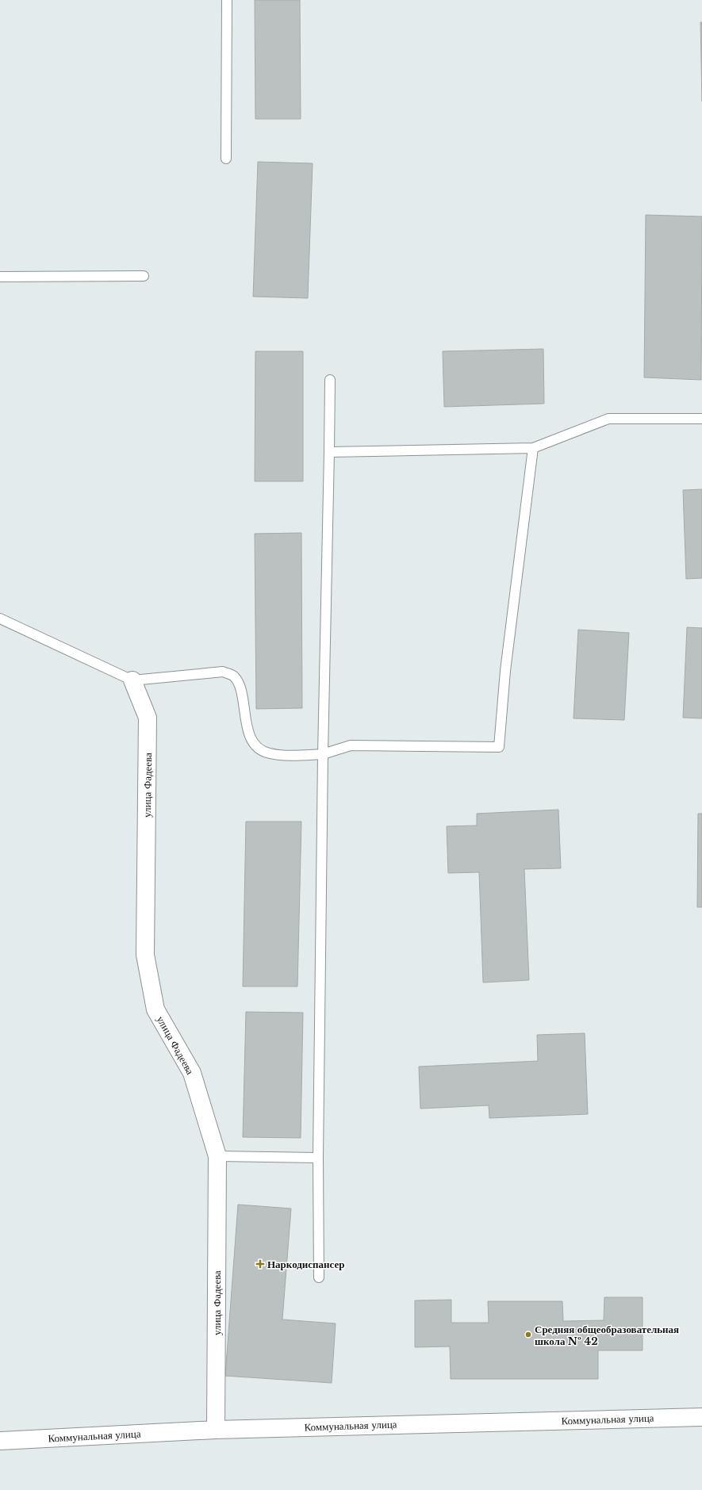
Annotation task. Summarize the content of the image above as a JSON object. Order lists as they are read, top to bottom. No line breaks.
{"streets":{"street":["улица Фадеева","Коммунальная улица"]},"crossings":[["улица Фадеева","Коммунальная улица"]],"places":{"health":["Наркодиспансер"],"other":["Средняя общеобразовательная школа № 42"]}}
